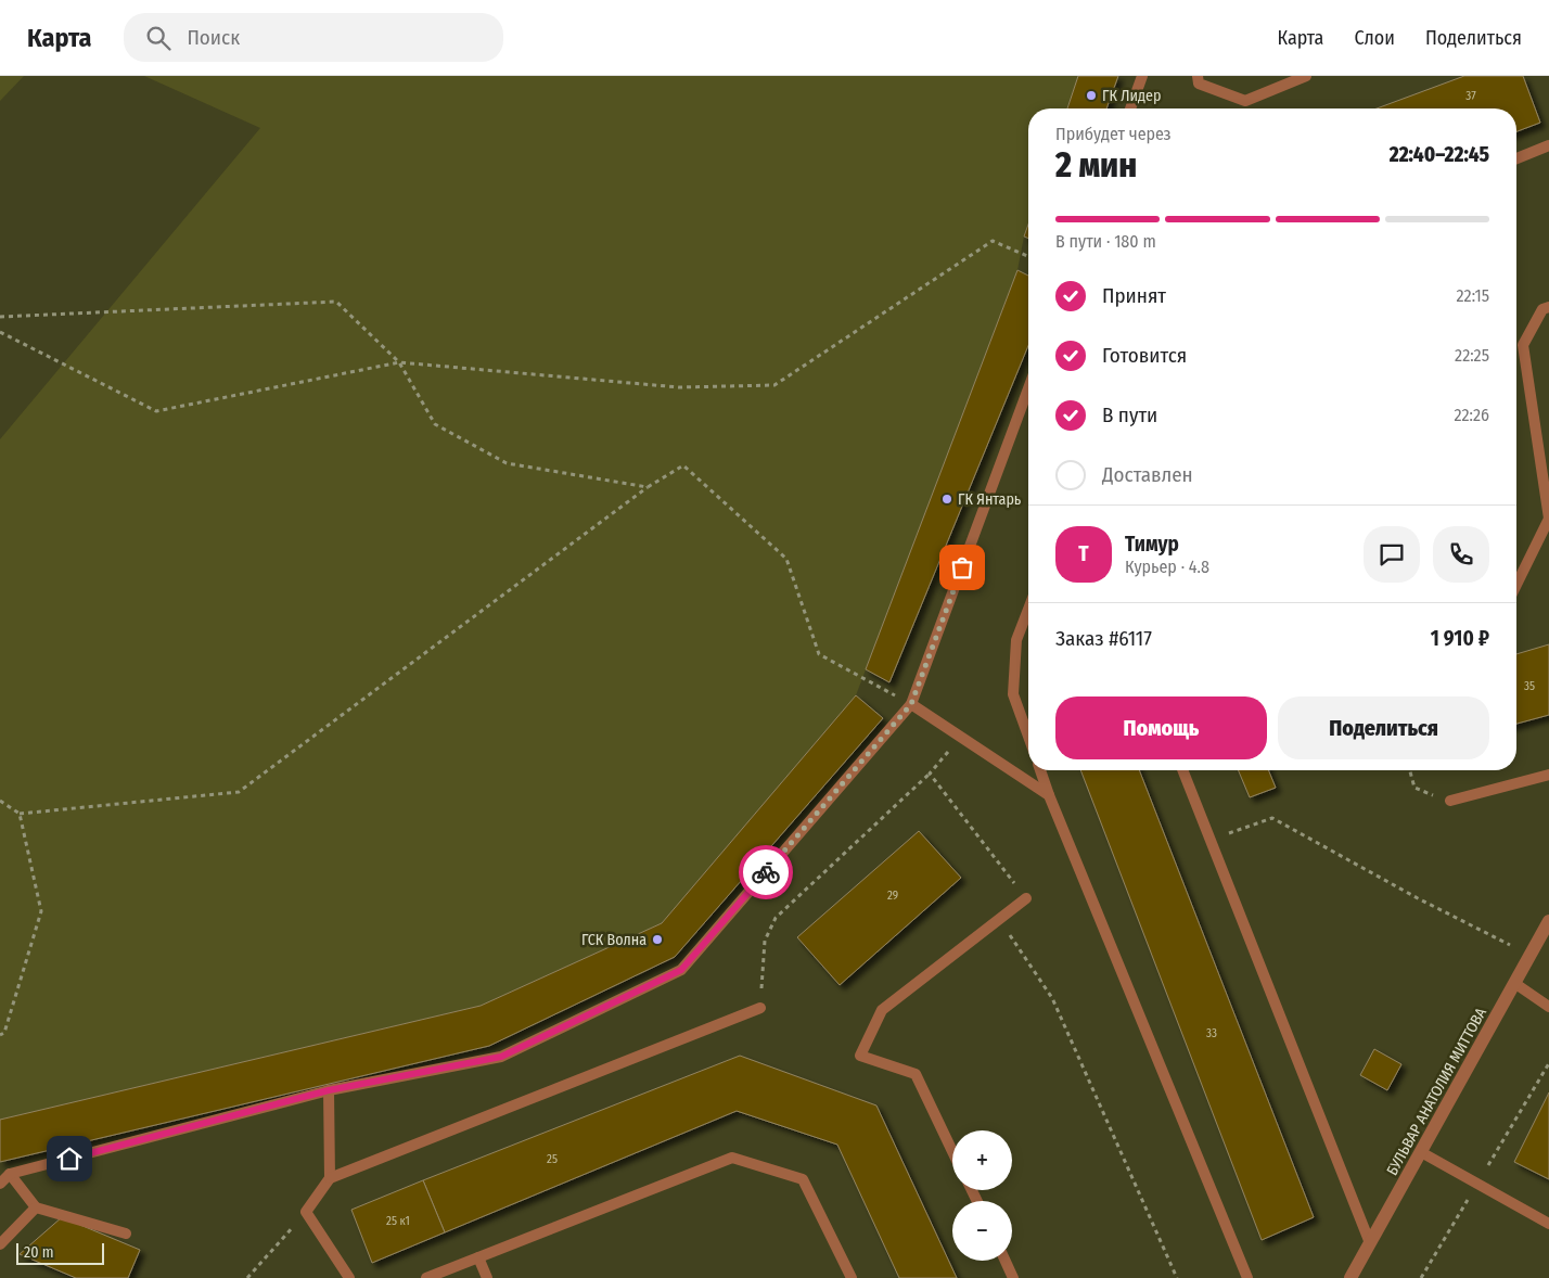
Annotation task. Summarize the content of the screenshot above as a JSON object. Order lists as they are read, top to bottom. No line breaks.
{"streets":{"street":["БУЛЬВАР АНАТОЛИЯ МИТТОВА"]},"places":["ГК Лидер","ГК Янтарь","ГСК Волна"],"house_numbers":["37","35","29","33","25","25 к1"],"scale_bar":"20 m","page":{"header":"Карта","search":"Поиск","nav":["Карта","Слои","Поделиться"],"heading":["2 мин","Прибудет через","22:40–22:45"],"panel":["Тимур","Курьер · 4.8","Заказ #6117","1 910 ₽"],"bar":"В пути · 180 m","list":[["Принят","22:15"],["Готовится","22:25"],["В пути","22:26"],"Доставлен"],"round":"Т","buttons":["Помощь","Поделиться"],"map_buttons":["+","−"],"scale":"20 m"}}
